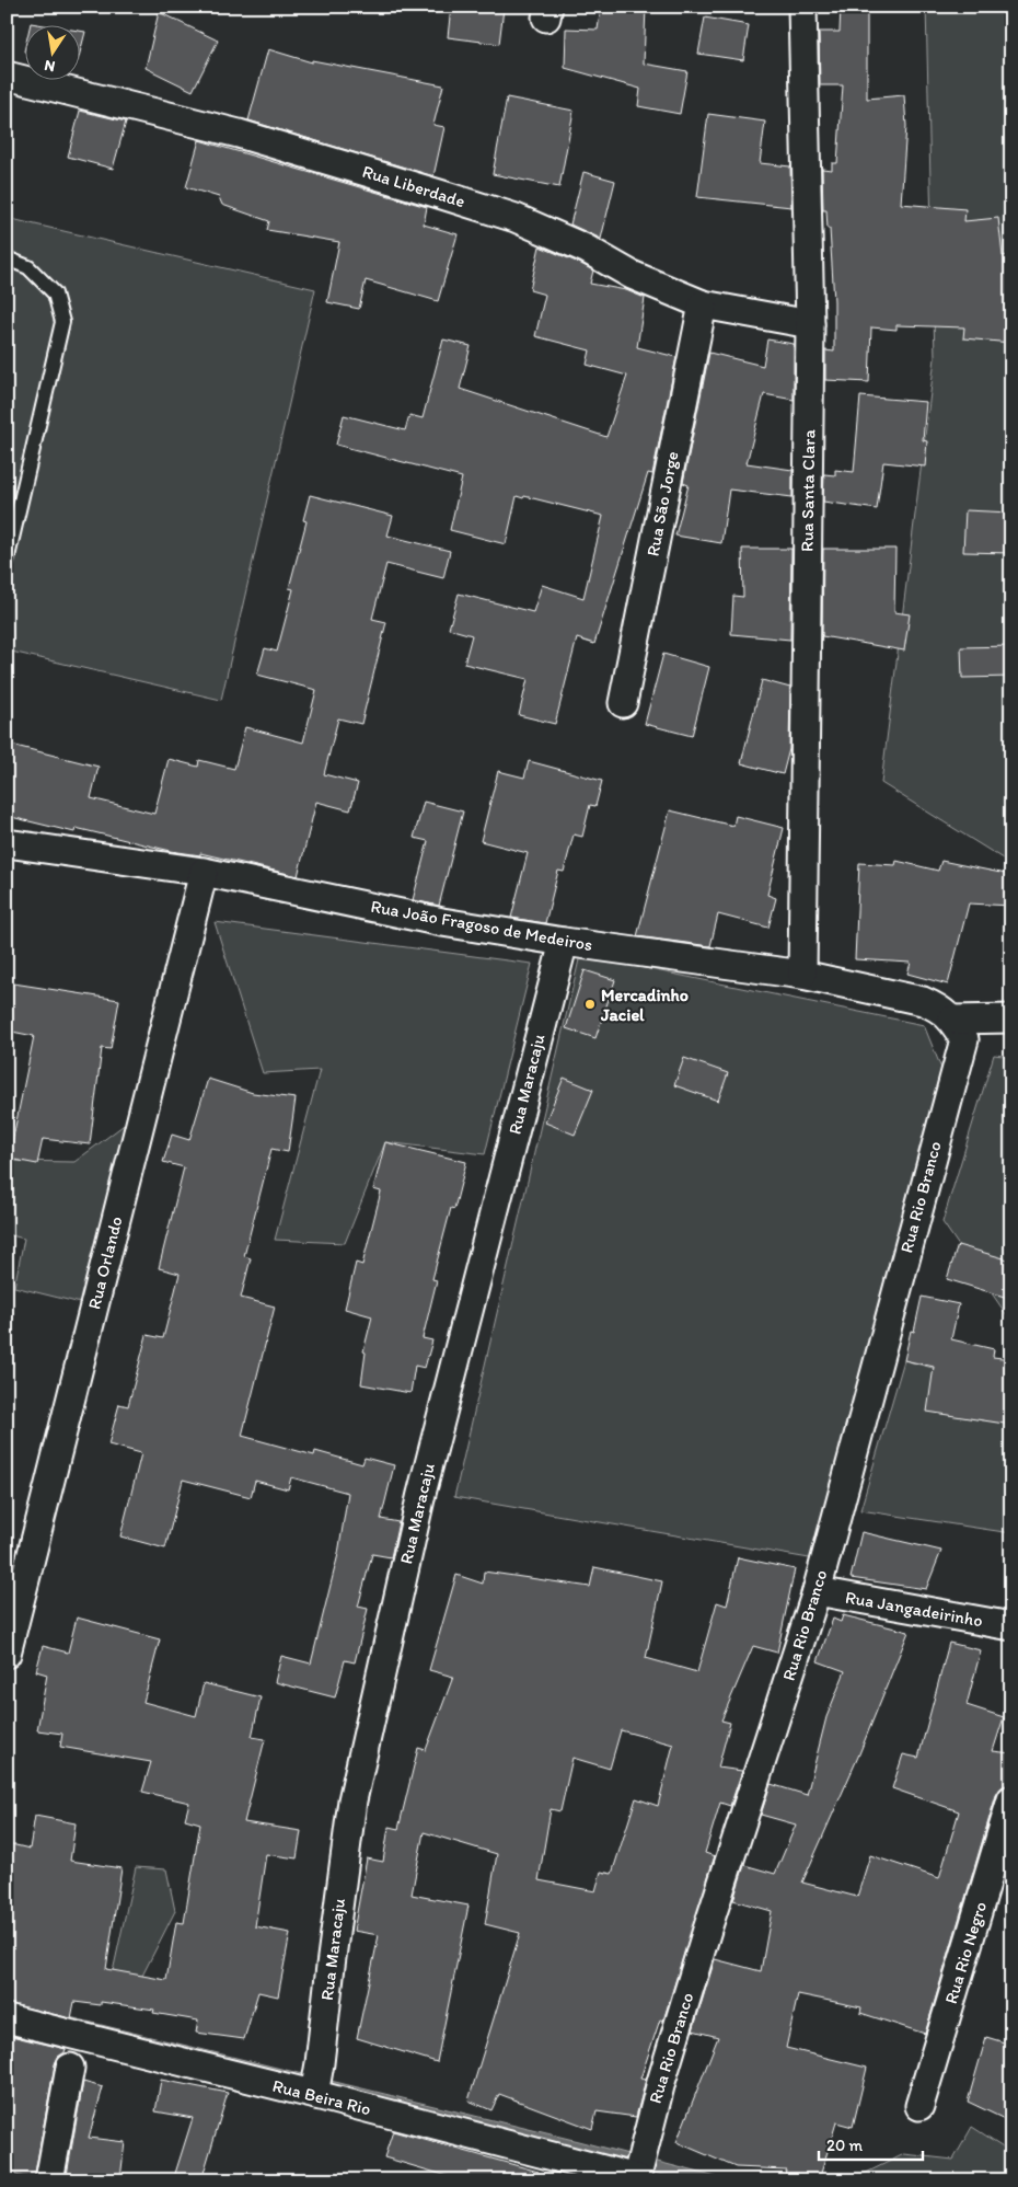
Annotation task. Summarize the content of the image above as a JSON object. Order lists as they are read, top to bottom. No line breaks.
{"streets":{"street":["Rua Liberdade","Rua Santa Clara","Rua São Jorge","Rua João Fragoso de Medeiros","Rua Maracaju","Rua Rio Branco","Rua Orlando","Rua Jangadeirinho","Rua Rio Negro","Rua Beira Rio"]},"crossings":[["Rua Liberdade","Rua Santa Clara"],["Rua Liberdade","Rua São Jorge"],["Rua Santa Clara","Rua João Fragoso de Medeiros"],["Rua João Fragoso de Medeiros","Rua Maracaju"],["Rua João Fragoso de Medeiros","Rua Rio Branco"],["Rua João Fragoso de Medeiros","Rua Orlando"],["Rua Maracaju","Rua Beira Rio"],["Rua Rio Branco","Rua Jangadeirinho"],["Rua Rio Branco","Rua Beira Rio"]],"places":["Mercadinho Jaciel"],"scale_bar":"20 m","north":"bottom"}
